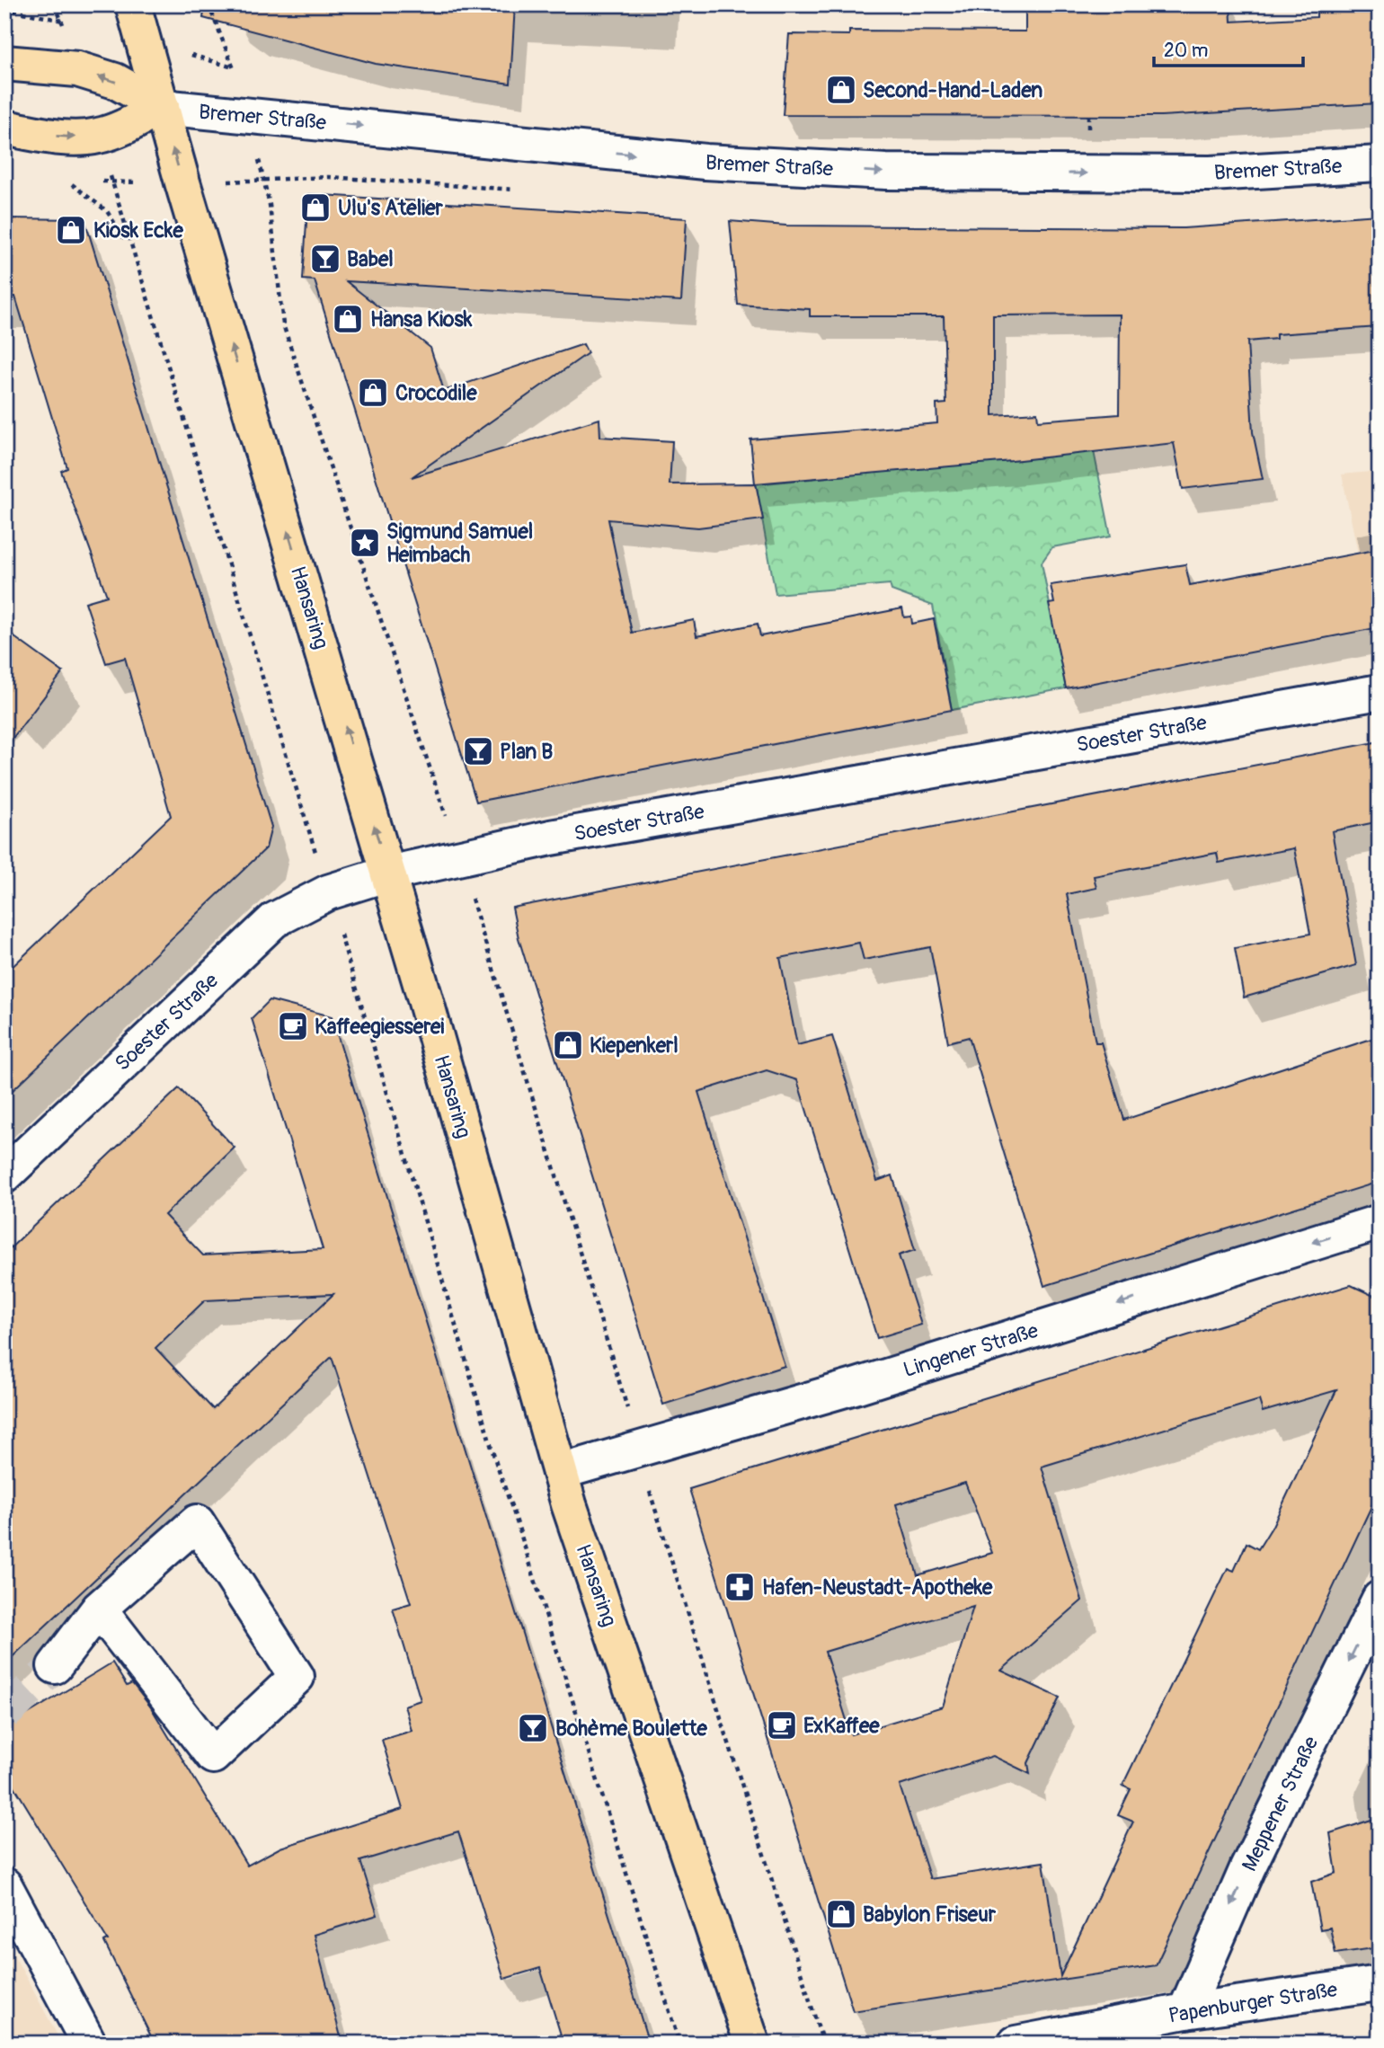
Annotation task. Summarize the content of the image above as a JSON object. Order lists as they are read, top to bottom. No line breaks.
{"streets":{"main road":["Hansaring"],"street":["Bremer Straße","Soester Straße","Lingener Straße","Meppener Straße","Papenburger Straße"]},"crossings":[["Bremer Straße","Hansaring"],["Hansaring","Soester Straße"],["Hansaring","Lingener Straße"],["Meppener Straße","Papenburger Straße"]],"one_way":["Bremer Straße","Hansaring","Lingener Straße","Meppener Straße"],"places":{"shop":["Second-Hand-Laden","Ulu's Atelier","Kiosk Ecke","Hansa Kiosk","Crocodile","Kiepenkerl","Babylon Friseur"],"bar":["Babel","Plan B","Bohème Boulette"],"place":["Sigmund Samuel Heimbach"],"cafe":["Kaffeegiesserei","ExKaffee"],"pharmacy":["Hafen-Neustadt-Apotheke"]},"scale_bar":"20 m"}
